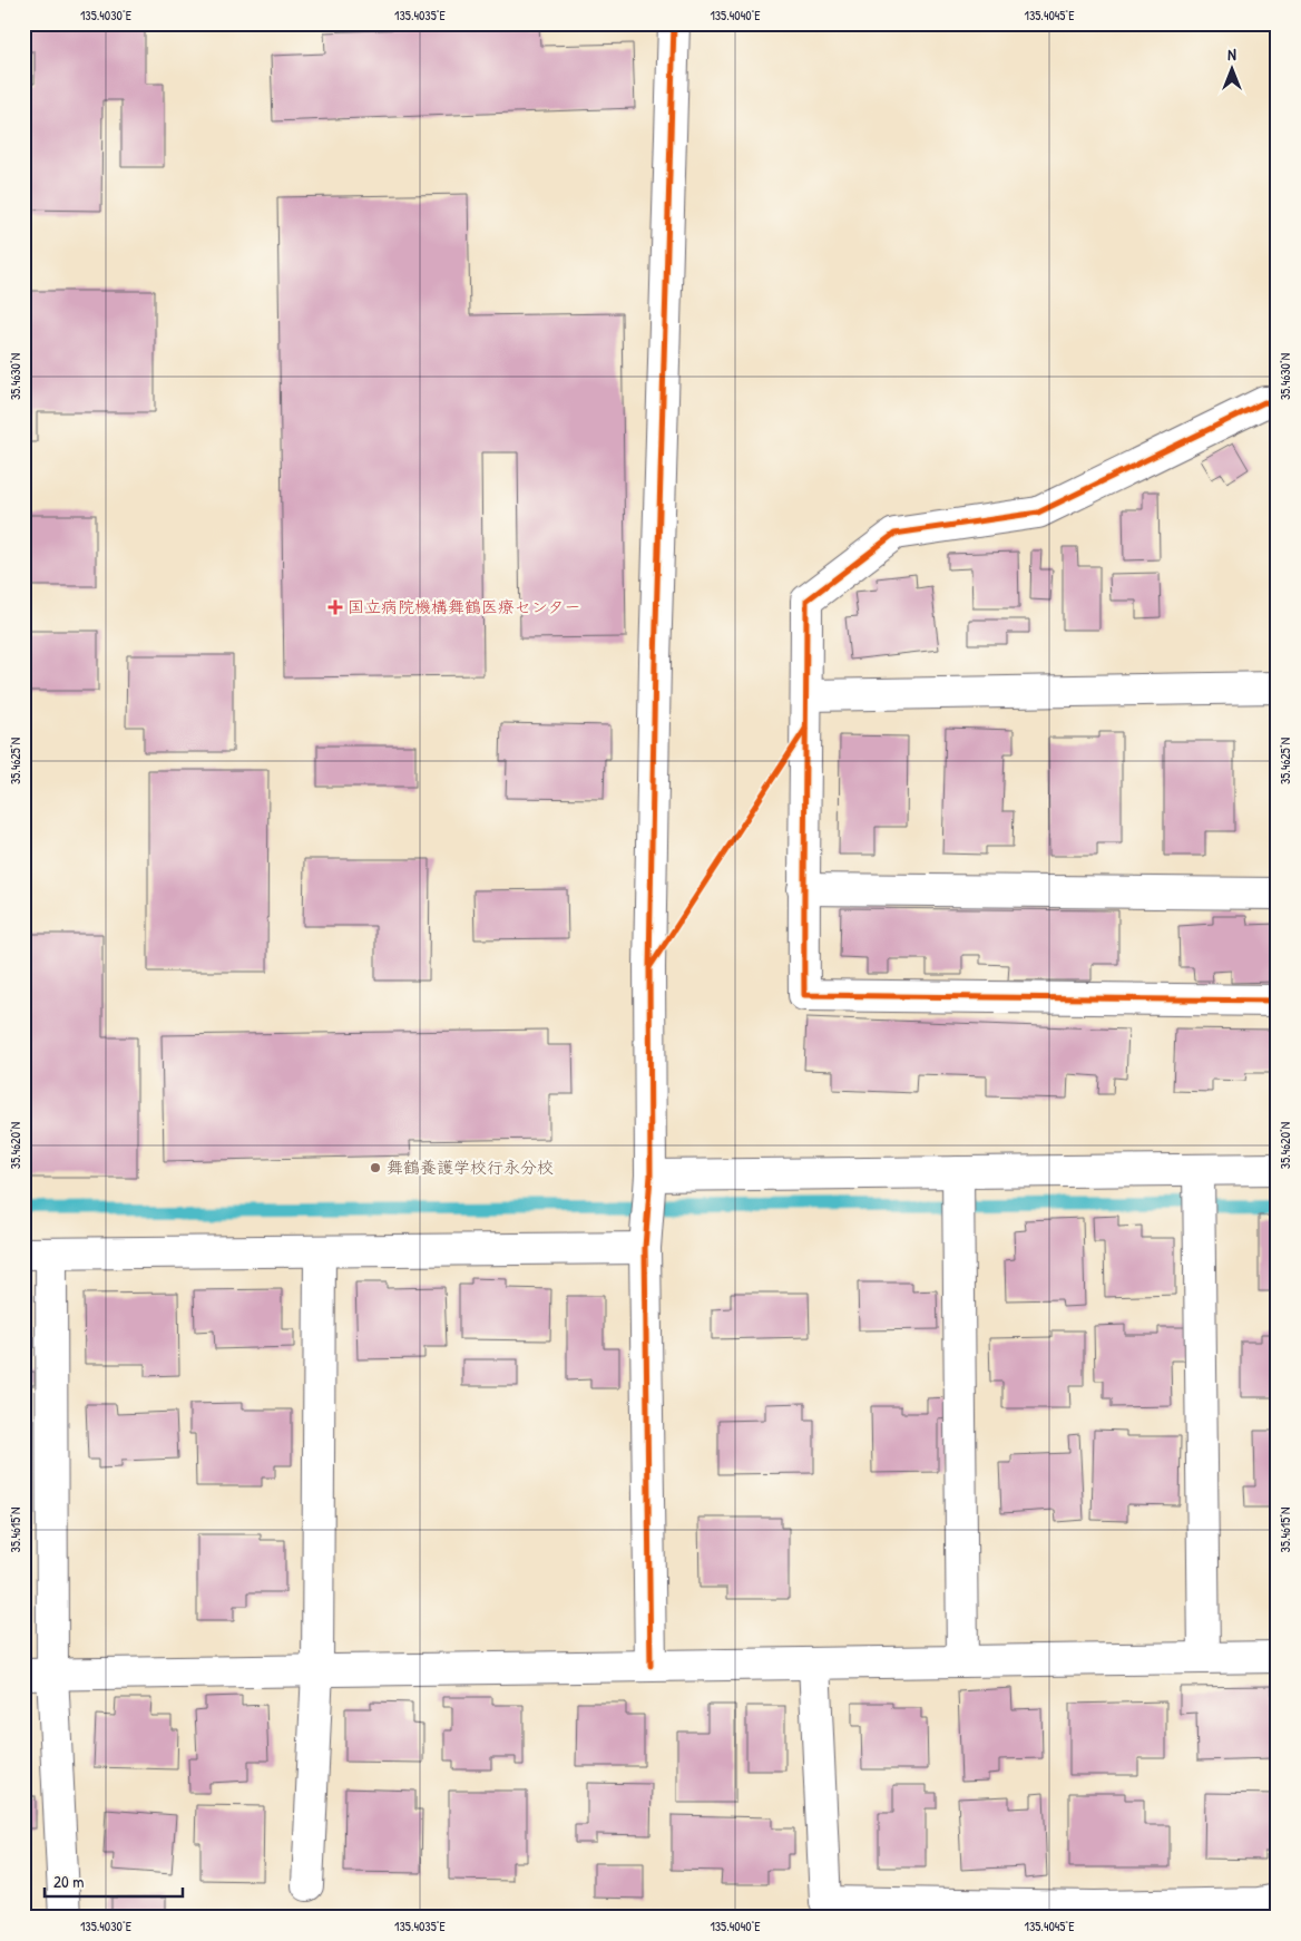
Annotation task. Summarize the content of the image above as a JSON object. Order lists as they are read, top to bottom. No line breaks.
{"places":{"health":["国立病院機構舞鶴医療センター"],"other":["舞鶴養護学校行永分校"]},"scale_bar":"20 m","north":"top","coordinates":["135.4030°E","135.4035°E","135.4040°E","135.4045°E","35.4630°N","35.4625°N","35.4620°N","35.4615°N"]}
